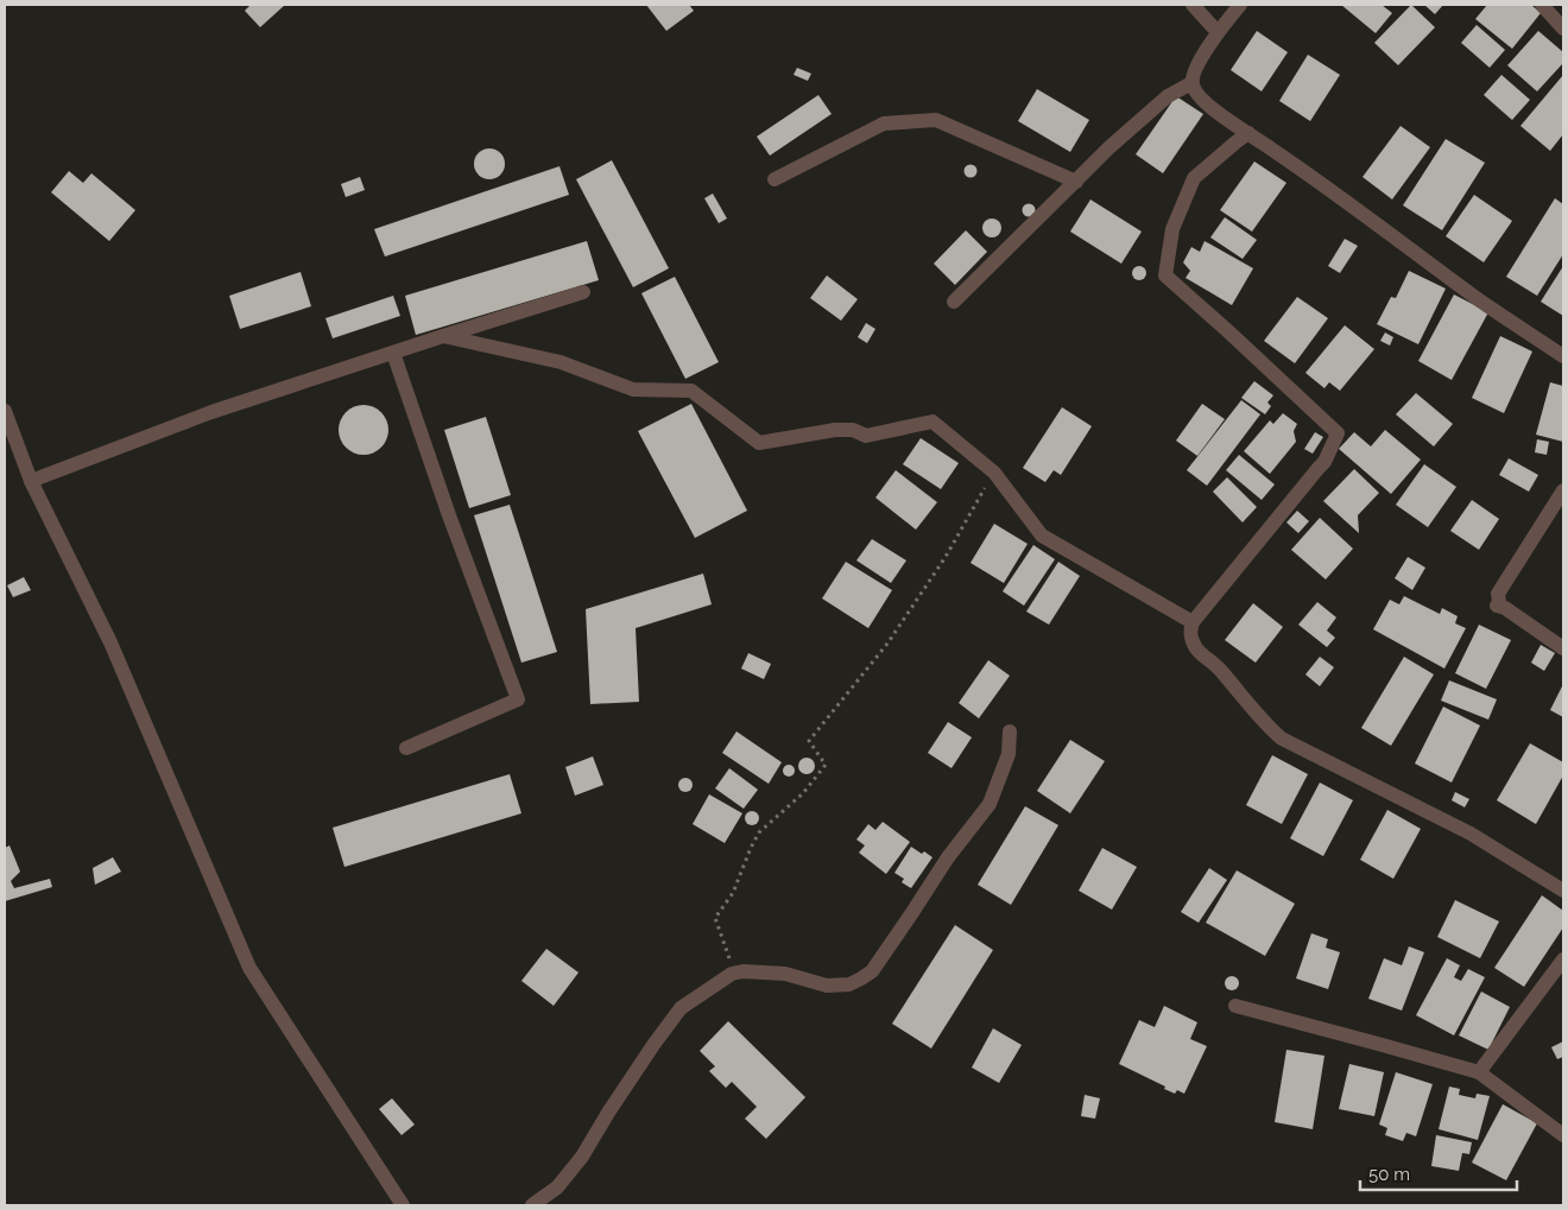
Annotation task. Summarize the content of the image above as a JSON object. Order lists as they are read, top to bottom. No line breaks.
{"scale_bar":"50 m"}
